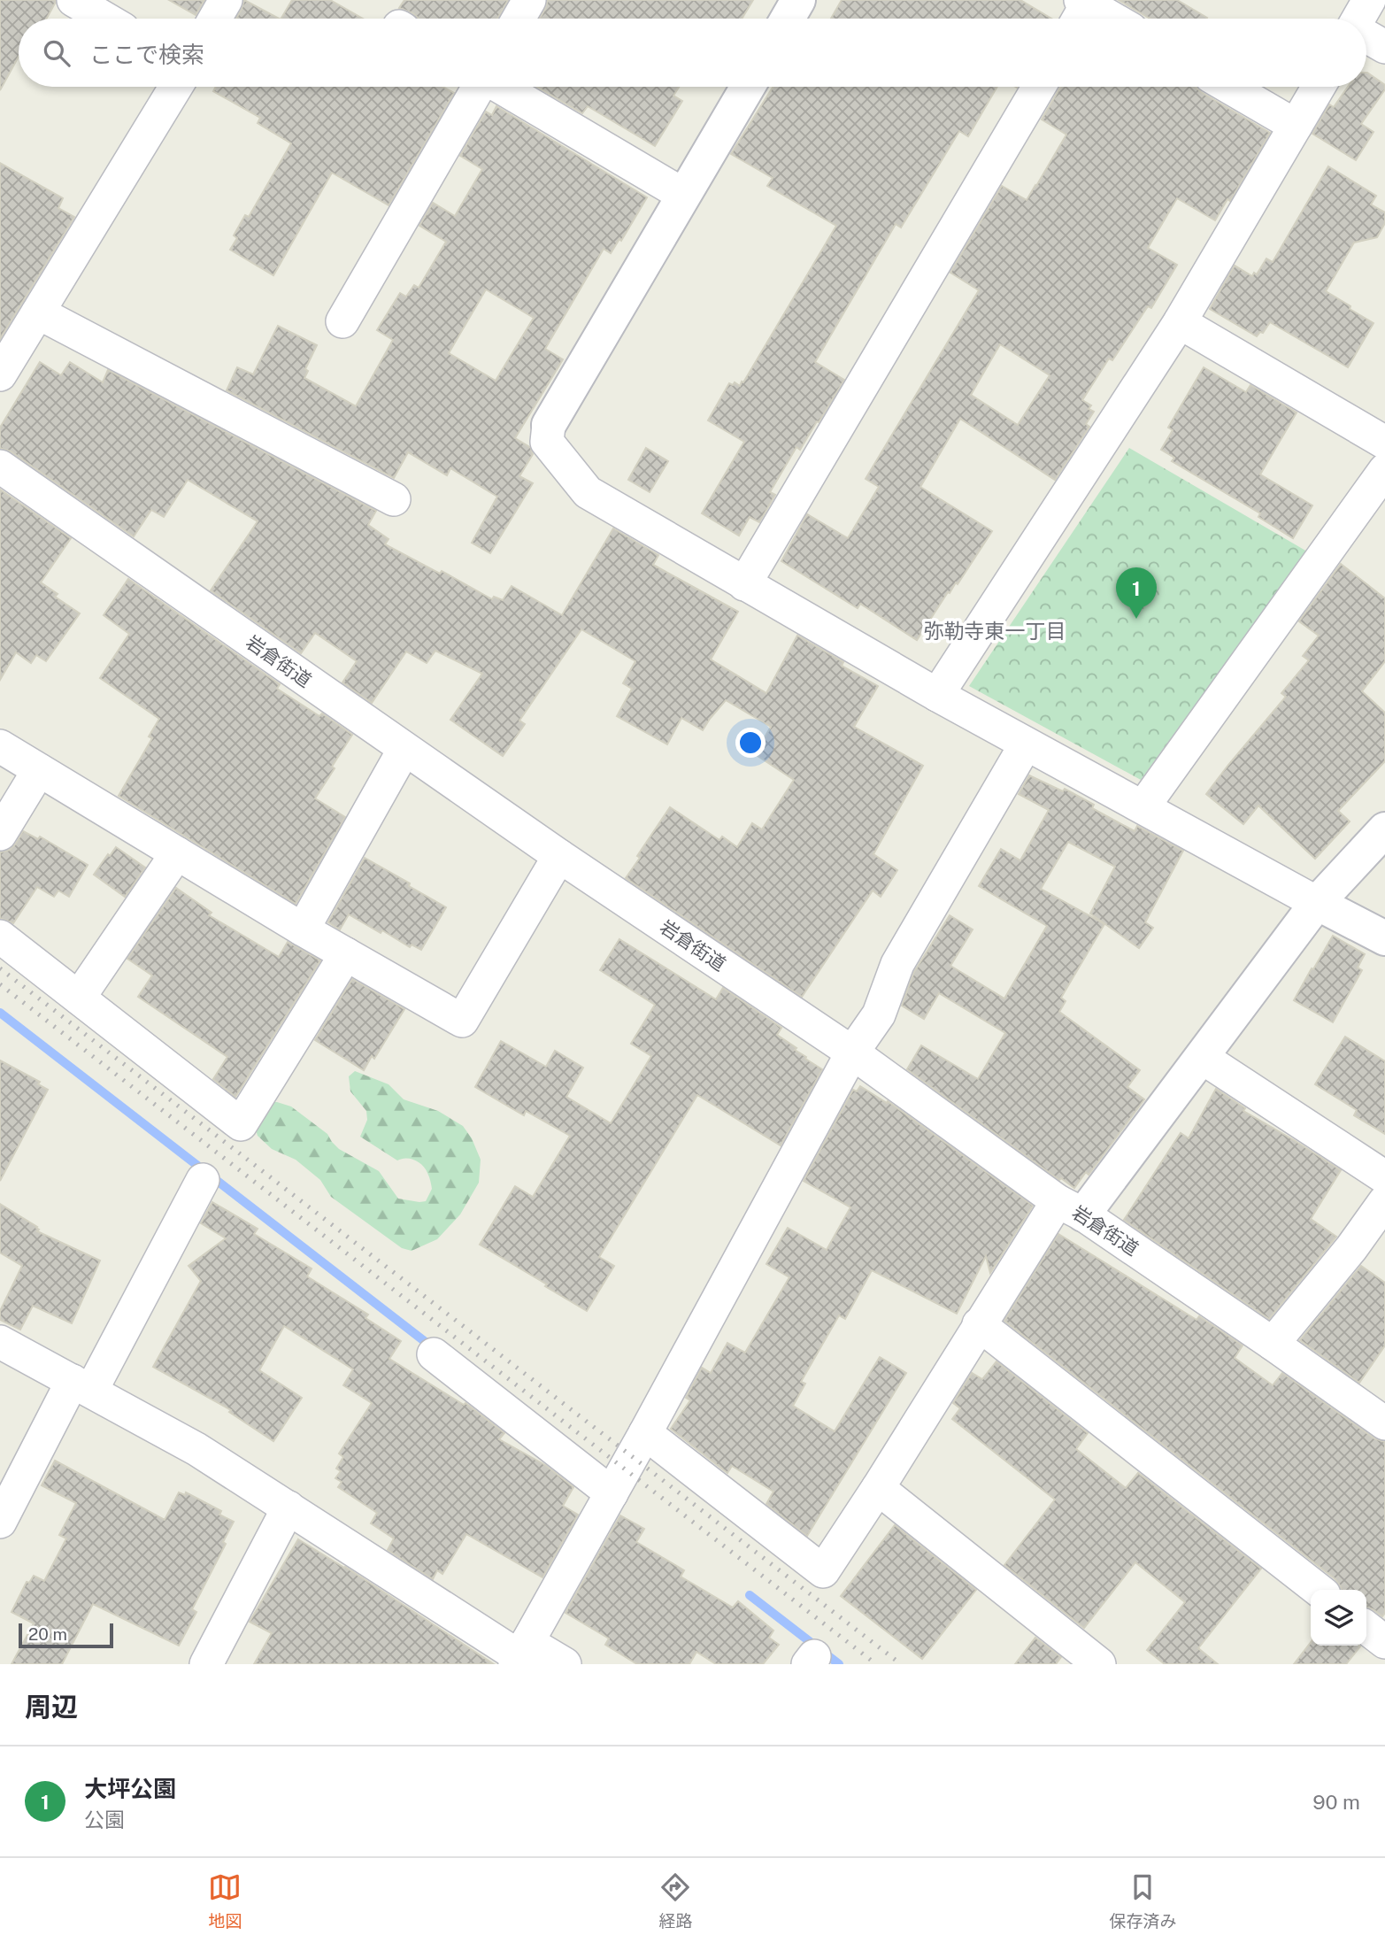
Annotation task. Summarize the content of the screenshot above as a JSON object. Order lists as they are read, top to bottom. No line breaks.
{"streets":{"street":["岩倉街道"]},"districts":["弥勒寺東一丁目"],"scale_bar":"20 m","page":{"search":"ここで検索","pins":"1","scale":"20 m","heading":"周辺","list":[{"mark":"1","name":"大坪公園","note":"公園","value":"90 m"}],"nav":["地図","経路","保存済み"]}}
